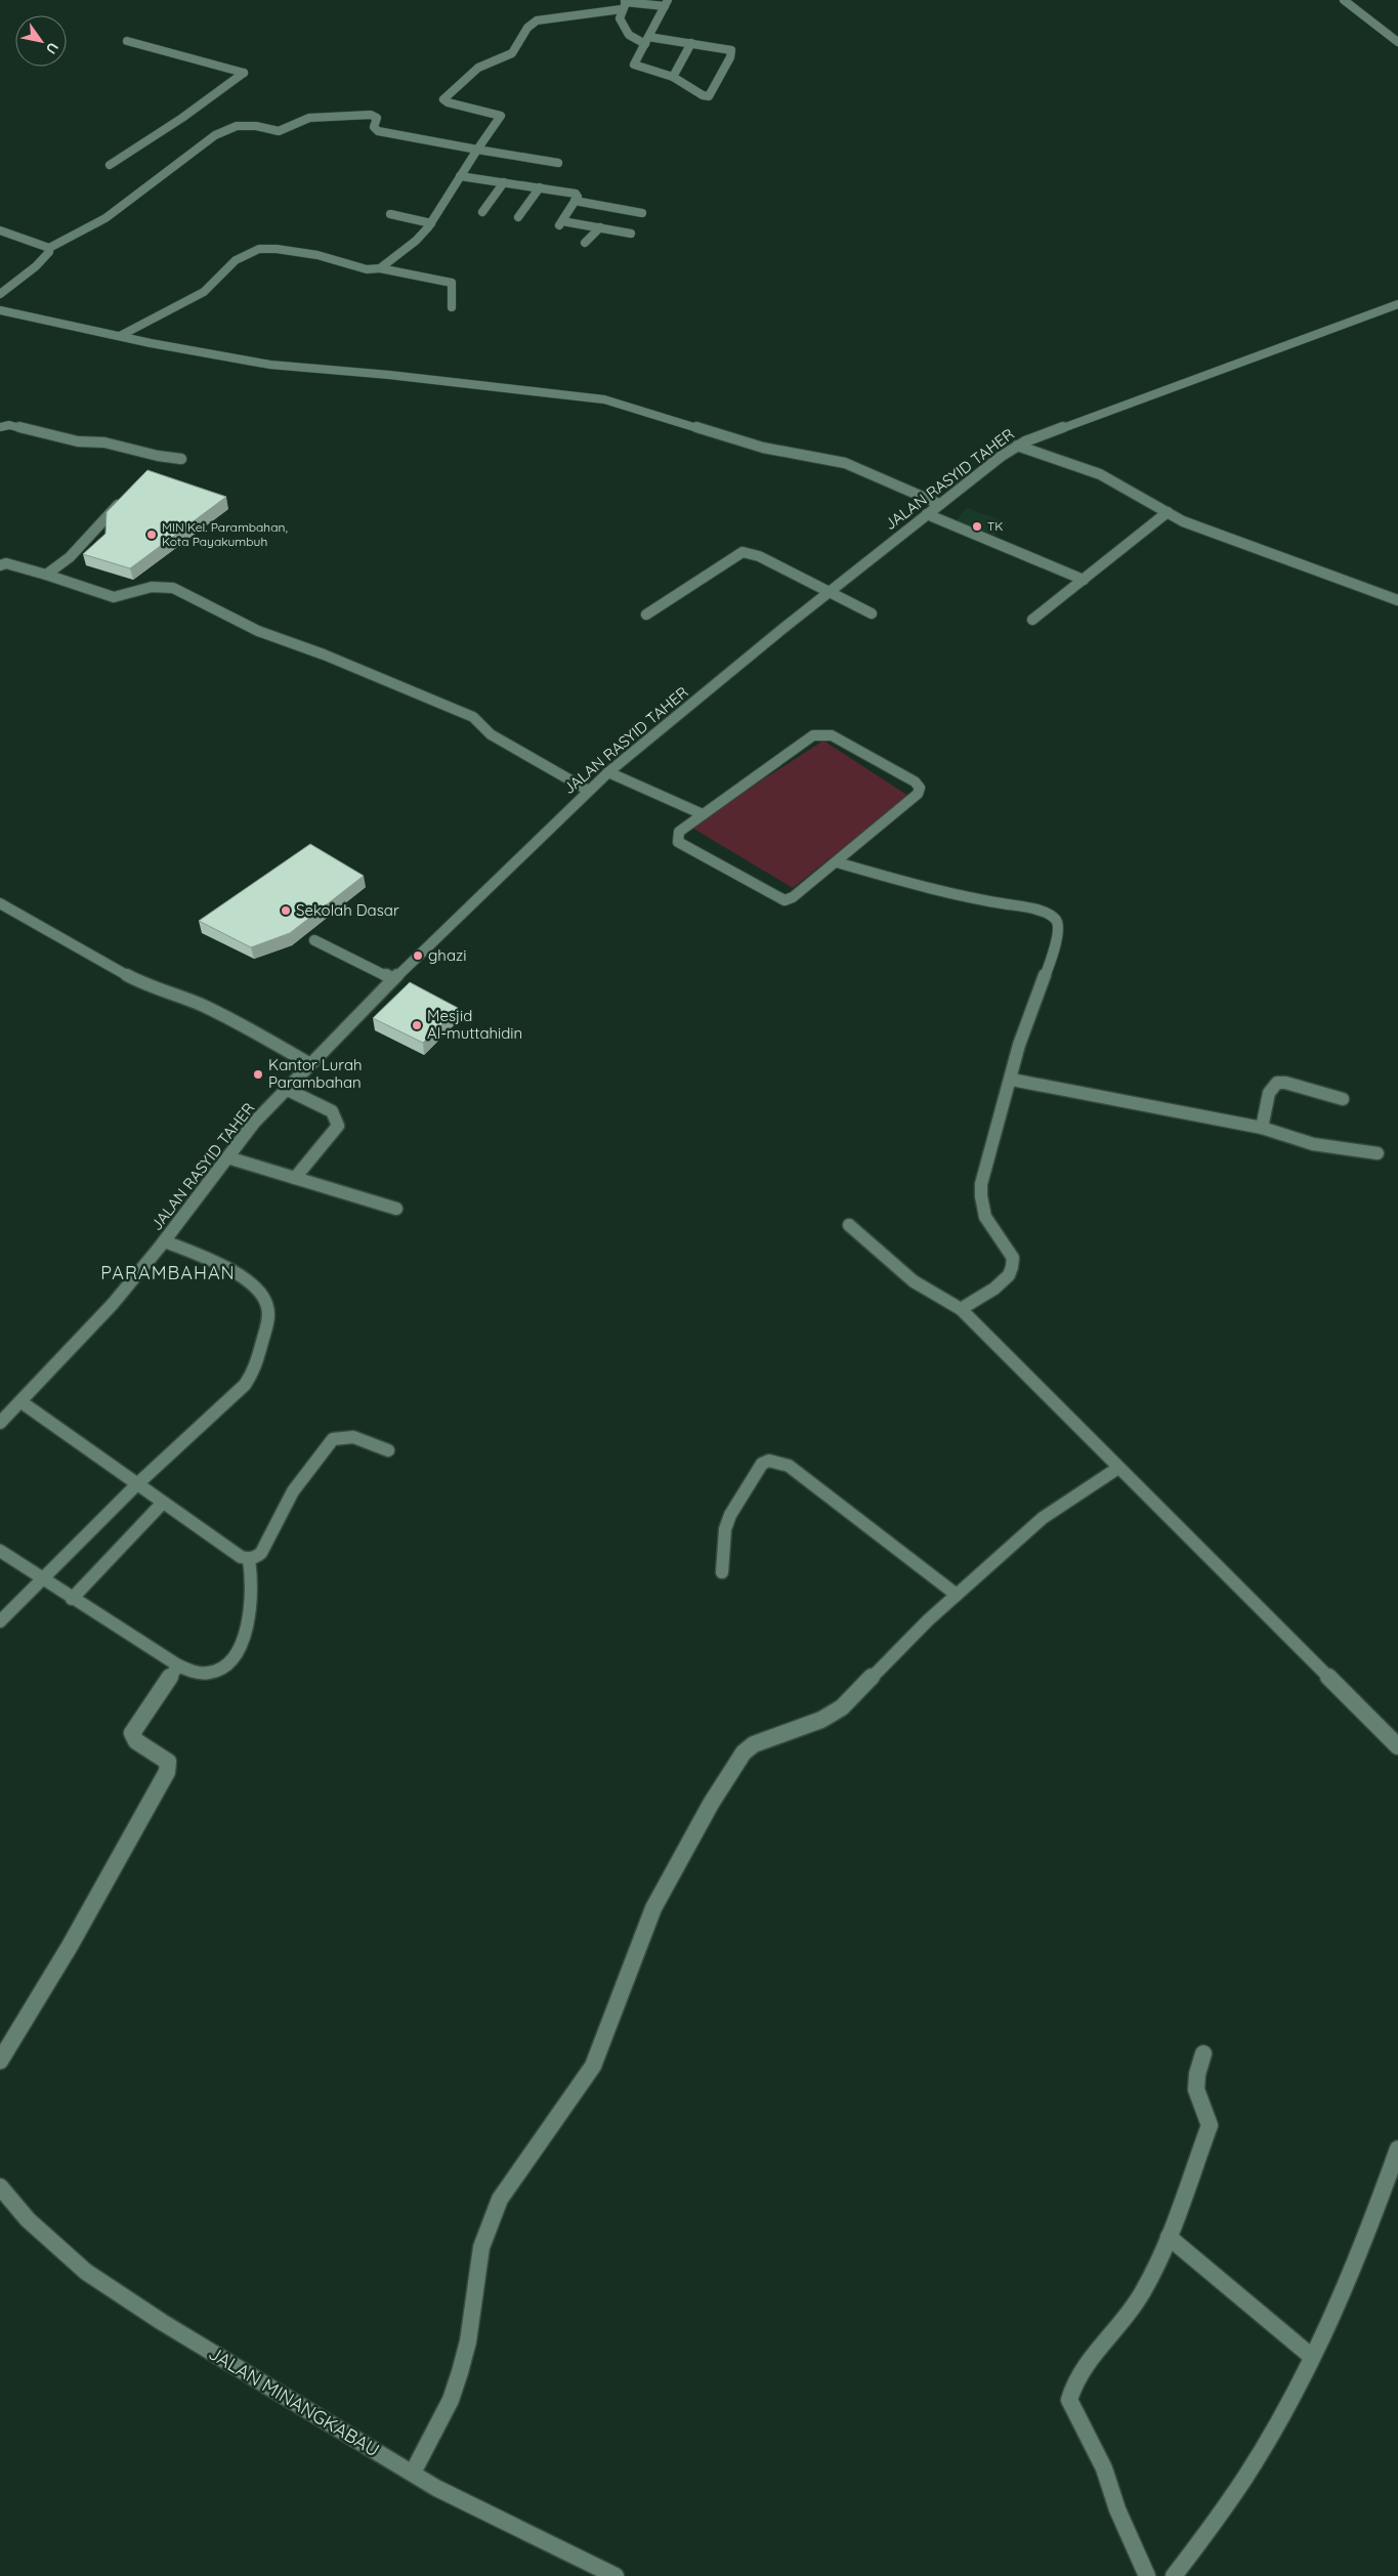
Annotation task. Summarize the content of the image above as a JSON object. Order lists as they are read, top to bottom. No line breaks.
{"streets":{"street":["JALAN RASYID TAHER","JALAN MINANGKABAU"]},"districts":["PARAMBAHAN"],"places":["TK","MIN Kel. Parambahan, Kota Payakumbuh","Sekolah Dasar","ghazi","Mesjid Al-muttahidin","Kantor Lurah Parambahan"],"north":"bottom right"}
